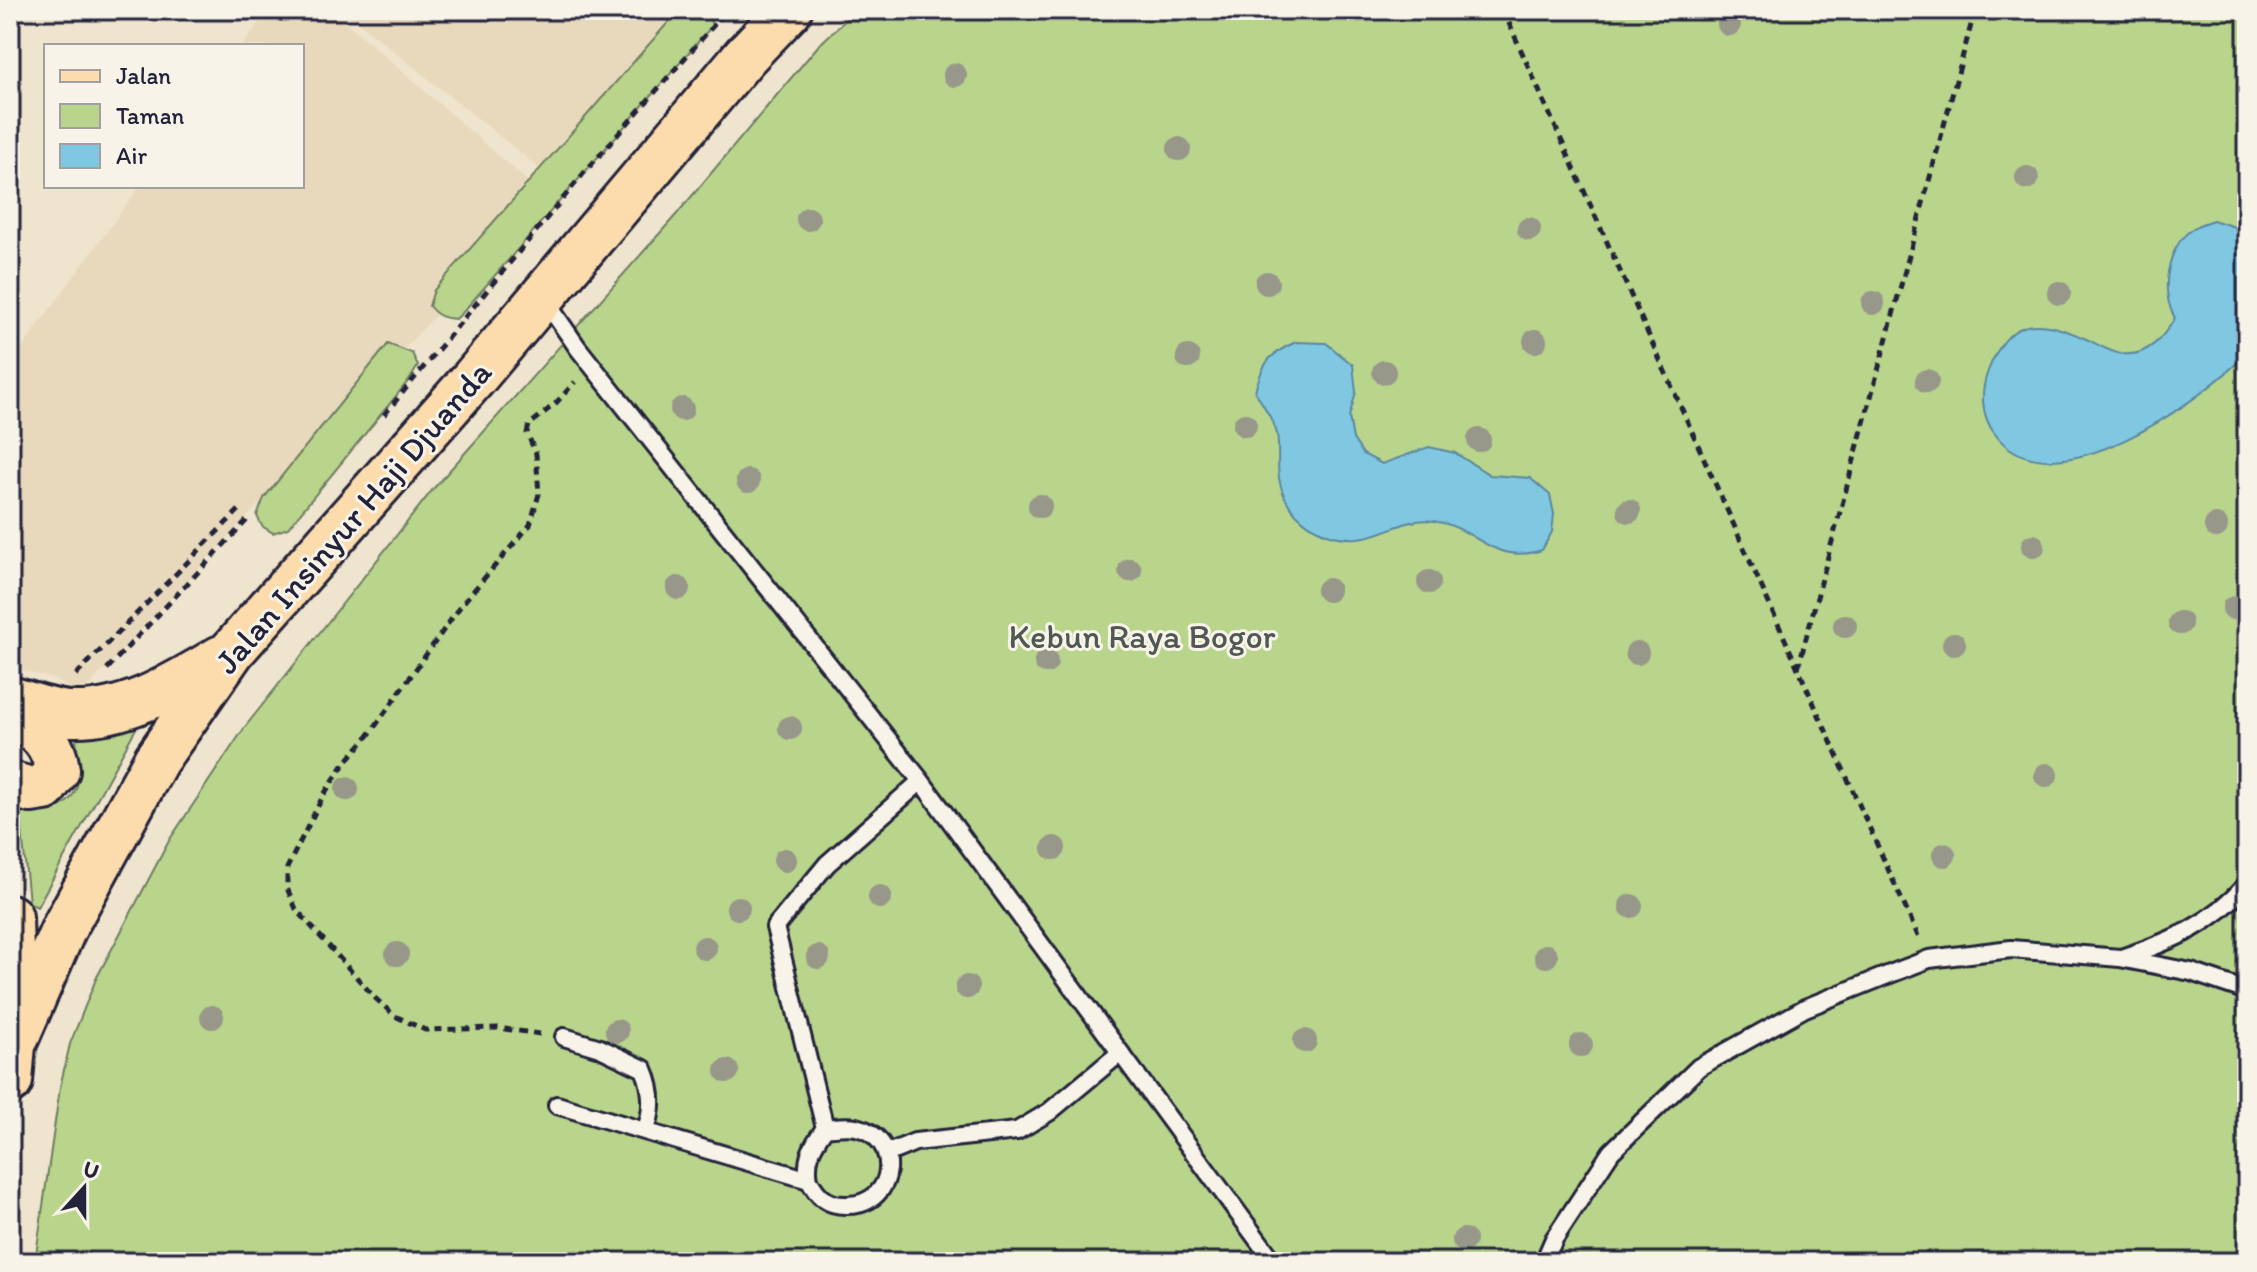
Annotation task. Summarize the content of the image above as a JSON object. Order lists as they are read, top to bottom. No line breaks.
{"streets":{"main road":["Jalan Insinyur Haji Djuanda"]},"parks":["Kebun Raya Bogor"],"legend":["Jalan","Taman","Air"],"north":"top"}
